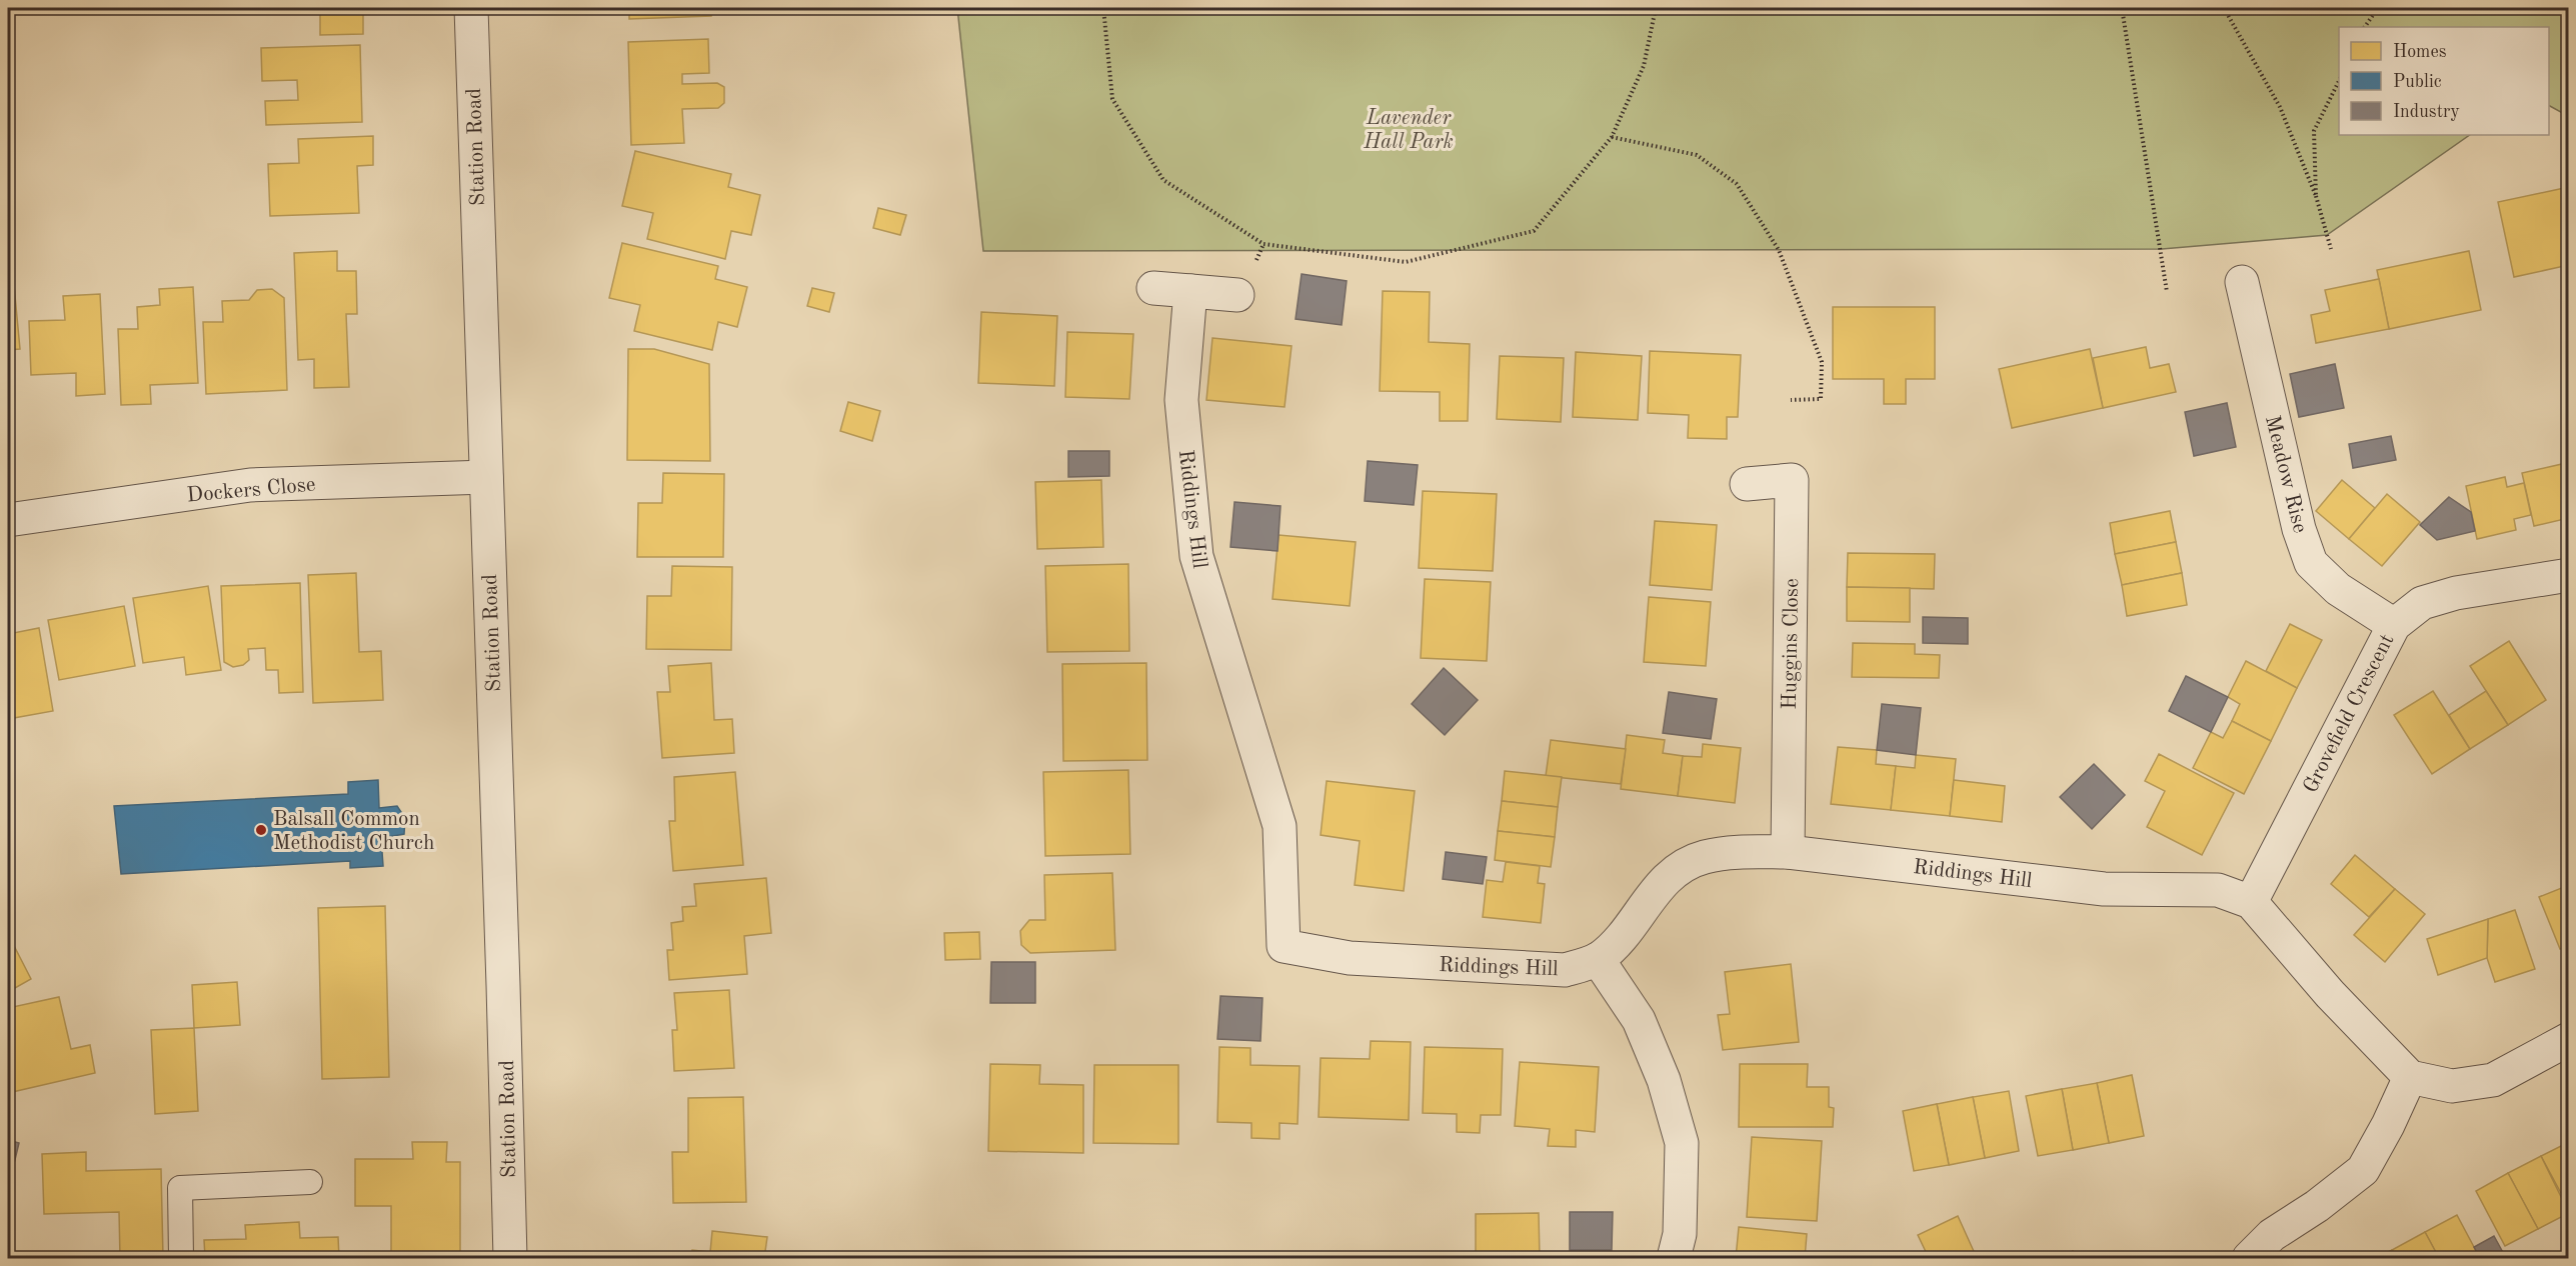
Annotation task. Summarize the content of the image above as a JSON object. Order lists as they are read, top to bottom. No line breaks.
{"streets":{"street":["Station Road","Meadow Rise","Dockers Close","Riddings Hill","Huggins Close","Grovefield Crescent"]},"crossings":[["Station Road","Dockers Close"],["Meadow Rise","Grovefield Crescent"],["Riddings Hill","Huggins Close"],["Riddings Hill","Grovefield Crescent"]],"parks":["Lavender Hall Park"],"places":["Balsall Common Methodist Church"],"legend":["Homes","Public","Industry"]}
